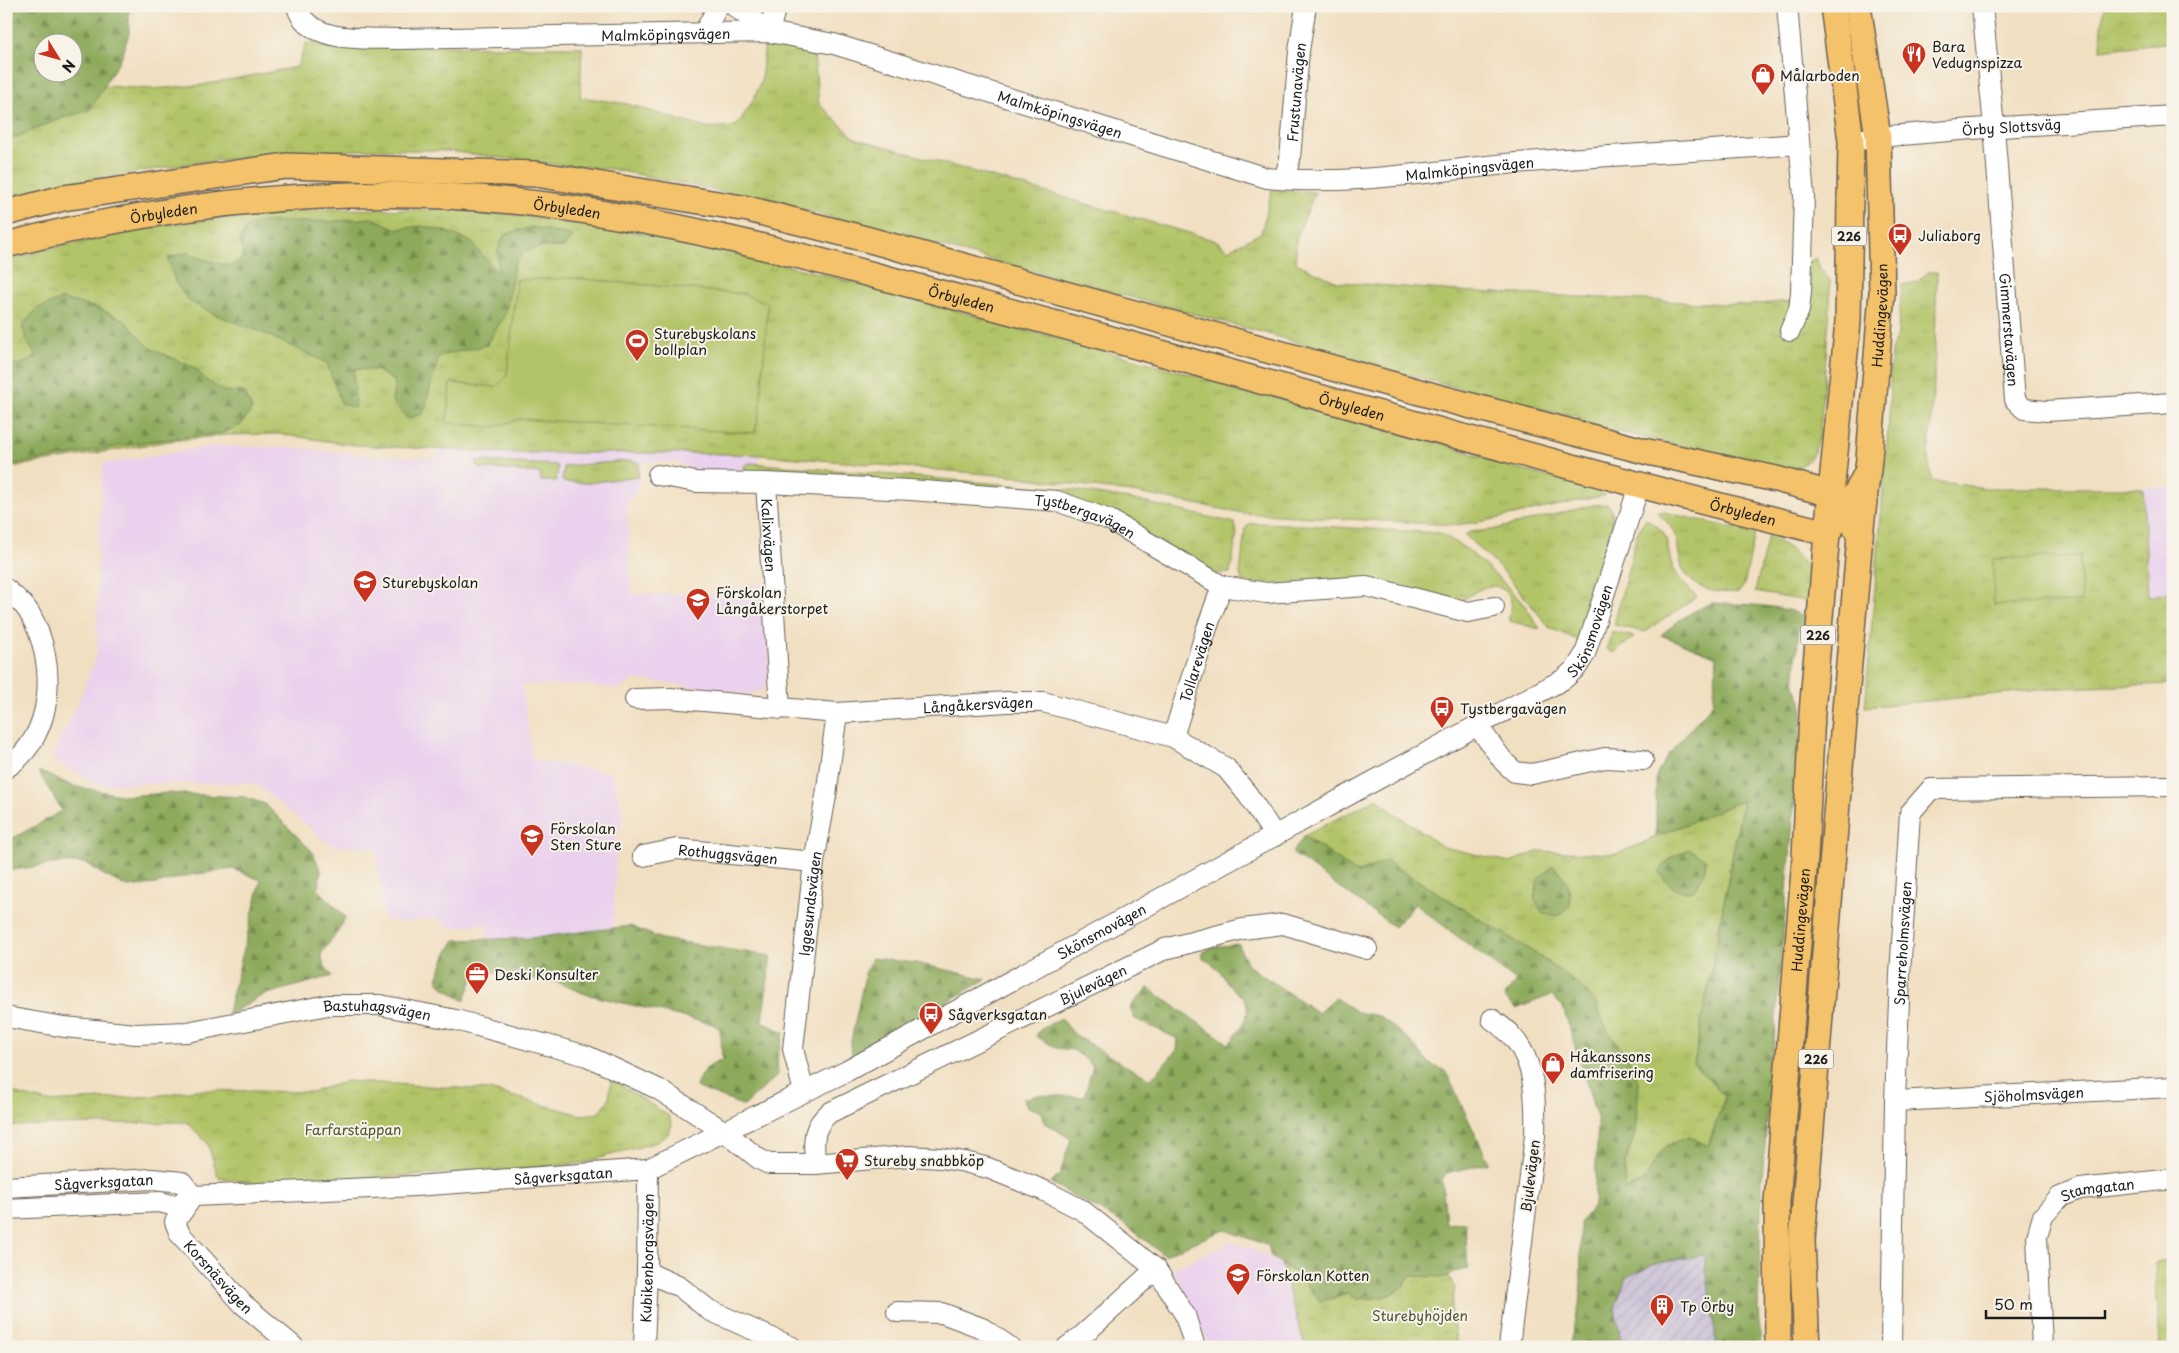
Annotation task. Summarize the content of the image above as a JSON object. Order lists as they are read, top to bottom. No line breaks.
{"streets":{"main road":["Örbyleden","226","Huddingevägen"],"street":["Malmköpingsvägen","Frustunavägen","Örby Slottsväg","Gimmerstavägen","Tystbergavägen","Kalixvägen","Skönsmovägen","Tollarevägen","Långåkersvägen","Rothuggsvägen","Iggesundsvägen","Sparreholmsvägen","Bjulevägen","Bastuhagsvägen","Sjöholmsvägen","Sågverksgatan","Stamgatan","Kubikenborgsvägen","Korsnäsvägen"]},"crossings":[["Malmköpingsvägen","Frustunavägen"],["Örby Slottsväg","Huddingevägen"],["Örby Slottsväg","Gimmerstavägen"],["Örbyleden","Huddingevägen"],["Örbyleden","Skönsmovägen"],["Tystbergavägen","Kalixvägen"],["Tystbergavägen","Tollarevägen"],["Kalixvägen","Långåkersvägen"],["Skönsmovägen","Långåkersvägen"],["Skönsmovägen","Iggesundsvägen"],["Skönsmovägen","Bastuhagsvägen"],["Skönsmovägen","Sågverksgatan"],["Tollarevägen","Långåkersvägen"],["Långåkersvägen","Iggesundsvägen"],["Rothuggsvägen","Iggesundsvägen"],["Sparreholmsvägen","Sjöholmsvägen"],["Bastuhagsvägen","Sågverksgatan"],["Sågverksgatan","Kubikenborgsvägen"],["Sågverksgatan","Korsnäsvägen"]],"parks":["Farfarstäppan","Sturebyhöjden"],"places":{"restaurant":["Bara Vedugnspizza"],"shop":["Målarboden","Håkanssons damfrisering"],"bus stop":["Juliaborg","Tystbergavägen","Sågverksgatan"],"sports":["Sturebyskolans bollplan"],"school or university":["Sturebyskolan","Förskolan Långåkerstorpet","Förskolan Sten Sture","Förskolan Kotten"],"office":["Deski Konsulter"],"supermarket":["Stureby snabbköp"],"building":["Tp Örby"]},"scale_bar":"50 m","north":"bottom right"}
